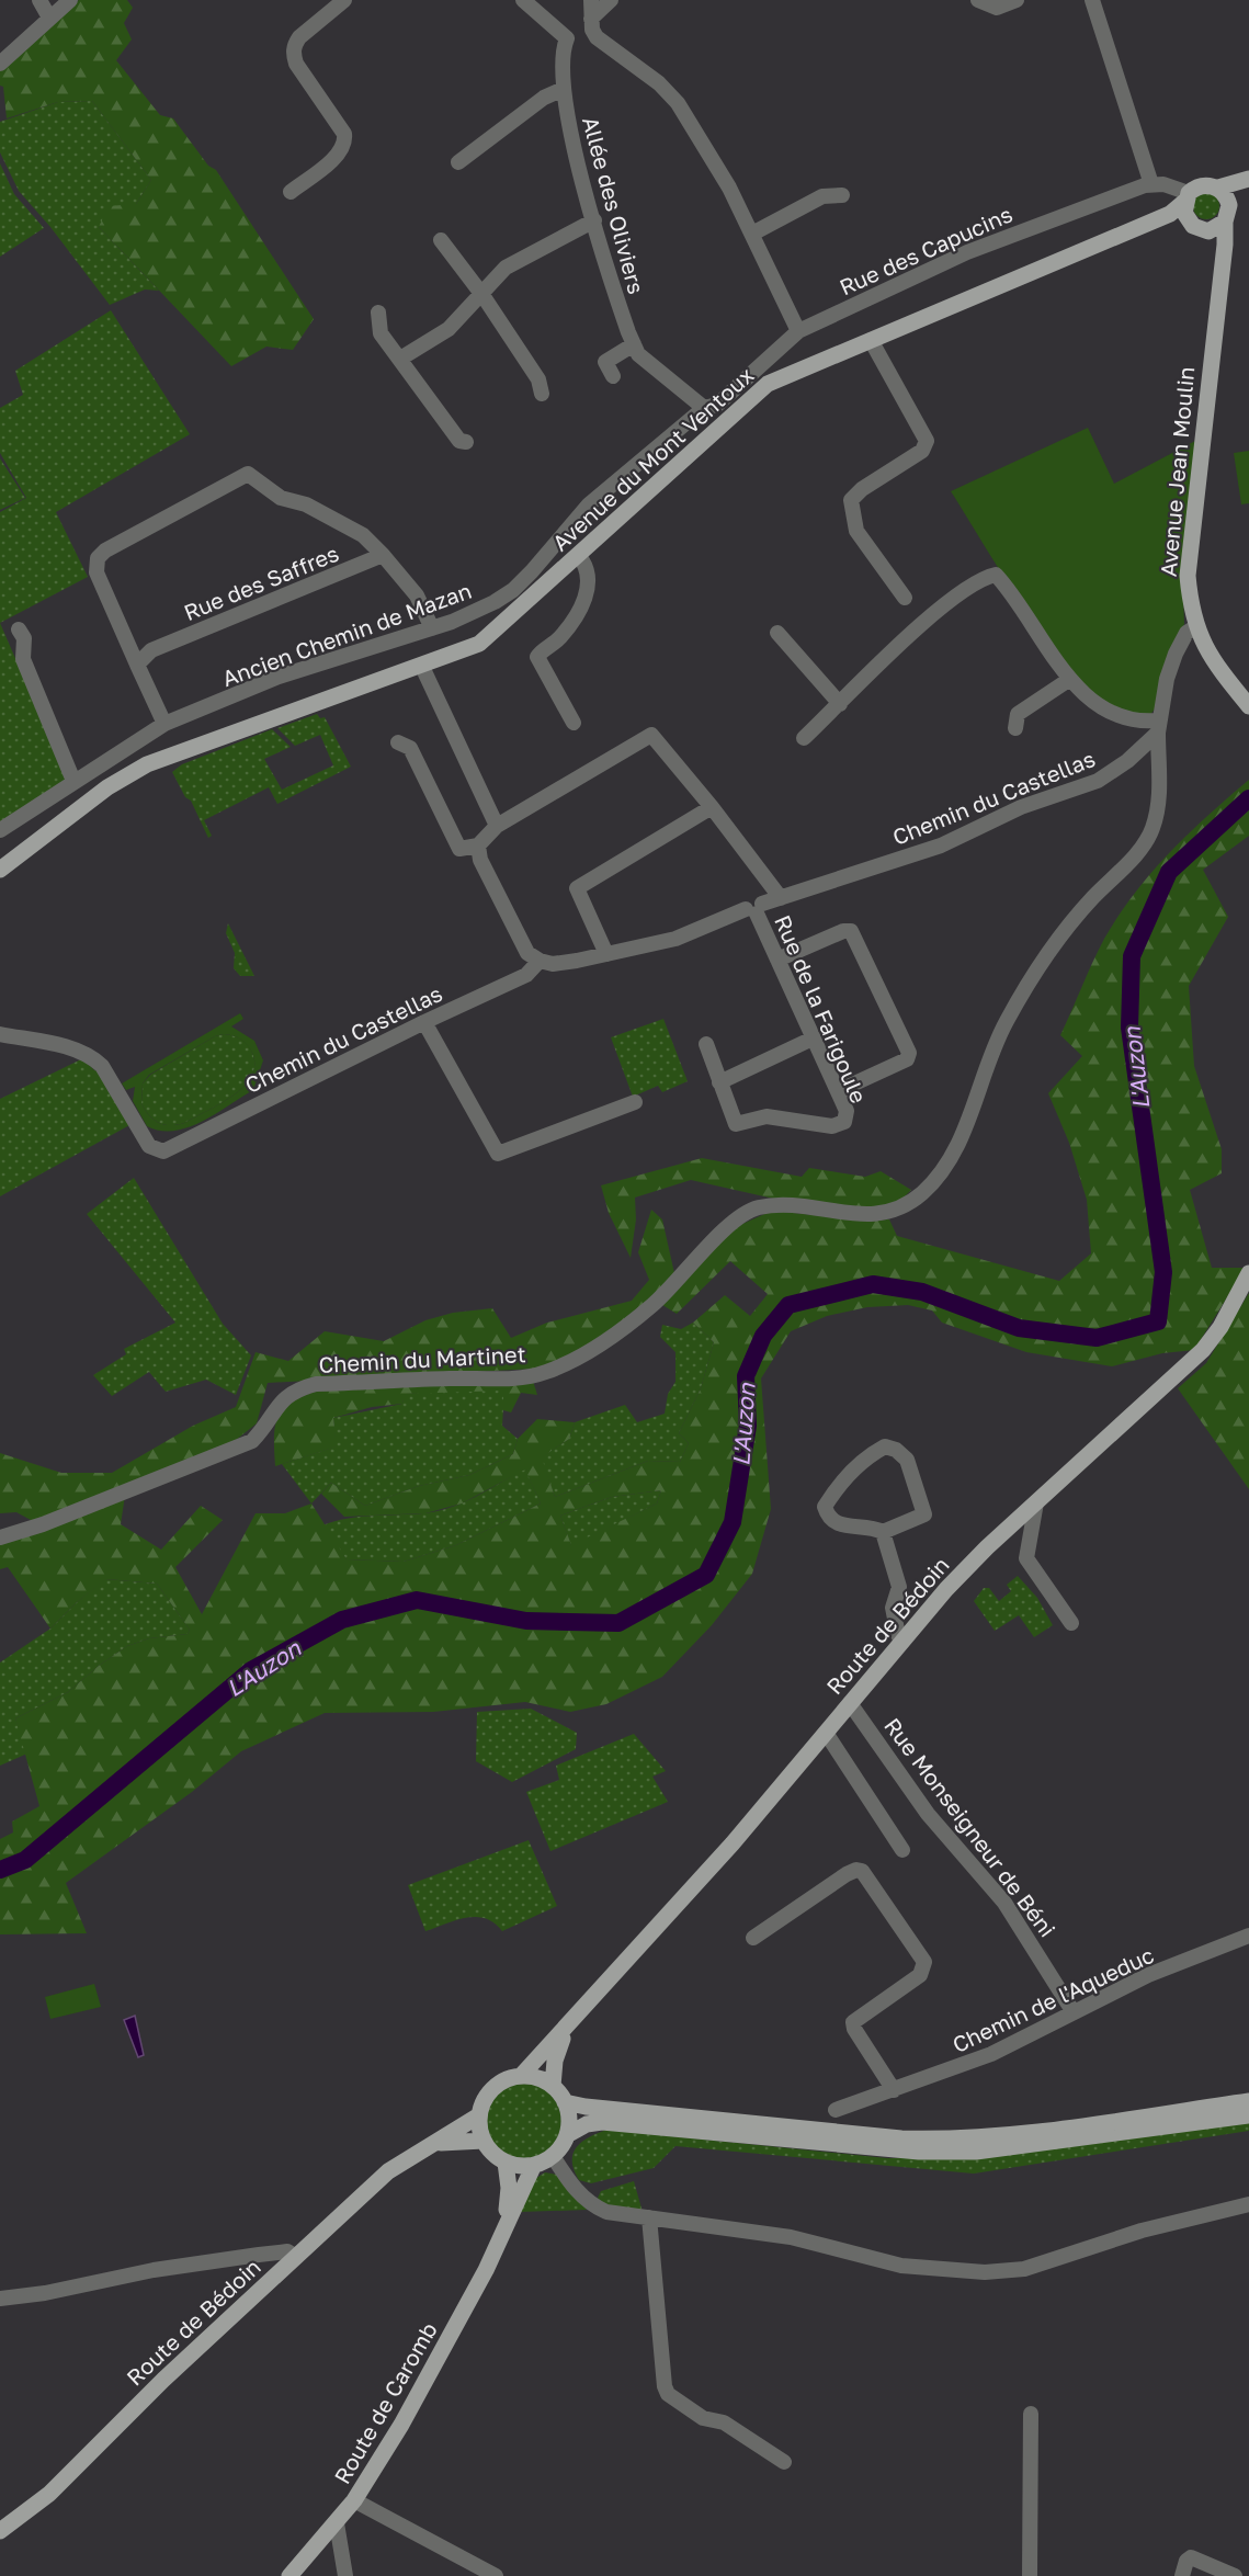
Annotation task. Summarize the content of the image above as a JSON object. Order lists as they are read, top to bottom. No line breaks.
{"streets":{"main road":["Avenue du Mont Ventoux","Avenue Jean Moulin","Route de Bédoin","Route de Caromb"],"street":["Allée des Oliviers","Rue des Capucins","Rue des Saffres","Ancien Chemin de Mazan","Chemin du Castellas","Rue de la Farigoule","Chemin du Martinet","Rue Monseigneur de Béni","Chemin de l'Aqueduc"]},"crossings":[["Allée des Oliviers","Rue des Capucins"],["Allée des Oliviers","Ancien Chemin de Mazan"],["Rue des Capucins","Ancien Chemin de Mazan"],["Avenue du Mont Ventoux","Avenue Jean Moulin"],["Chemin du Castellas","Rue de la Farigoule"],["Chemin du Castellas","Chemin du Martinet"],["Route de Bédoin","Rue Monseigneur de Béni"],["Rue Monseigneur de Béni","Chemin de l'Aqueduc"]],"water":["L'Auzon"]}
